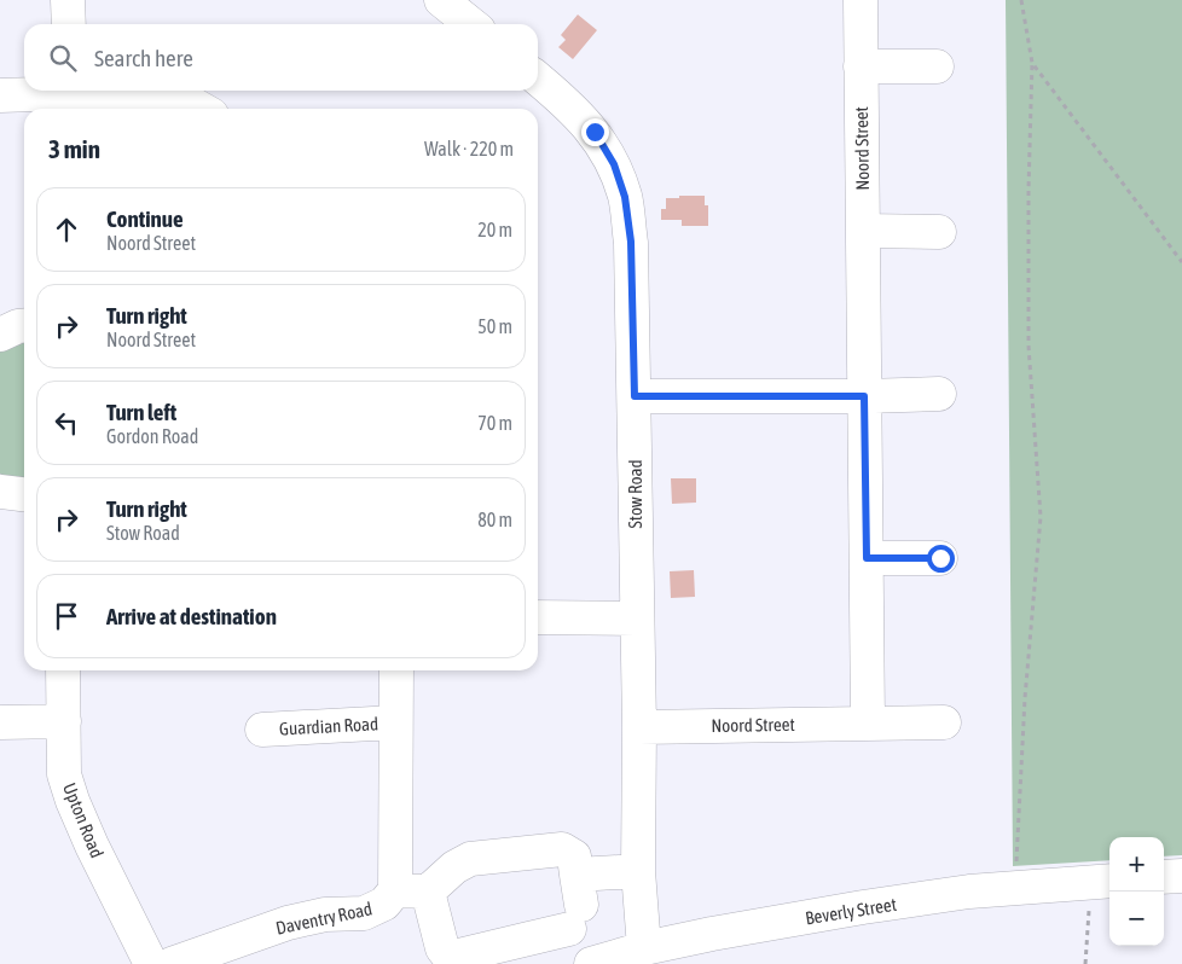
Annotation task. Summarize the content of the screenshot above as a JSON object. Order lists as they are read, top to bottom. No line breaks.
{"streets":{"street":["Noord Street","Stow Road","Guardian Road","Upton Road","Beverly Street","Daventry Road"]},"crossings":[["Noord Street","Stow Road"],["Stow Road","Beverly Street"],["Guardian Road","Daventry Road"]],"page":{"search":"Search here","heading":["3 min","Walk · 220 m"],"list":[["Continue","Noord Street","20 m"],["Turn right","Noord Street","50 m"],["Turn left","Gordon Road","70 m"],["Turn right","Stow Road","80 m"],"Arrive at destination"],"map_buttons":["+","−"]}}
